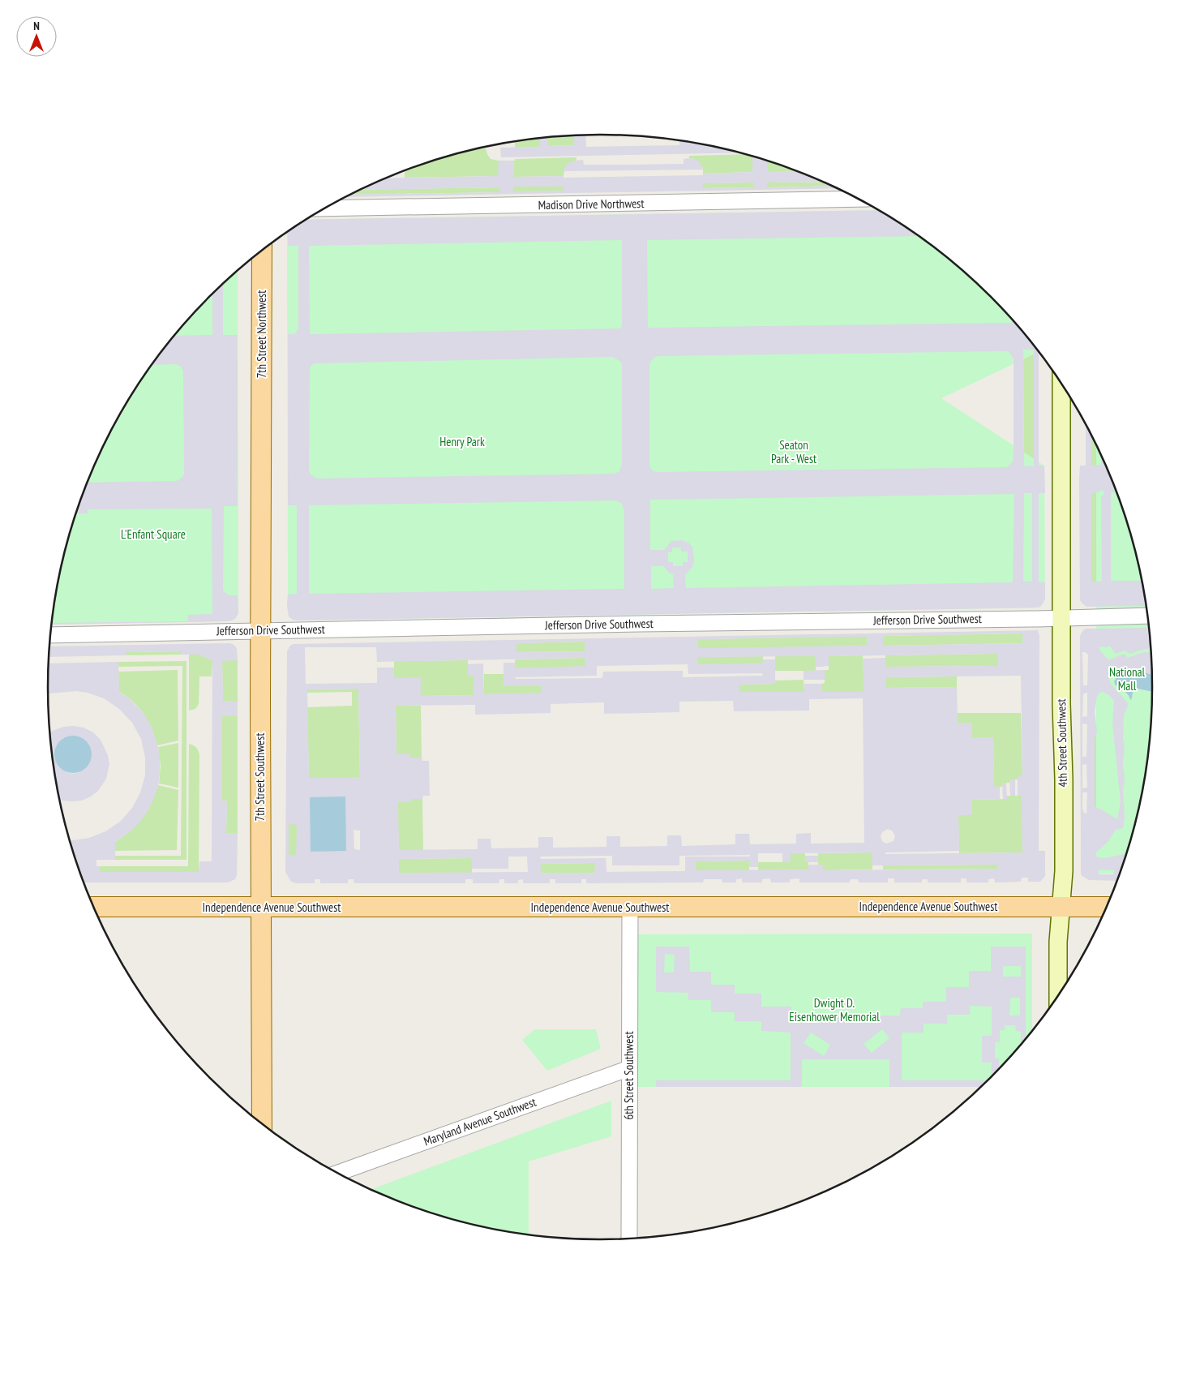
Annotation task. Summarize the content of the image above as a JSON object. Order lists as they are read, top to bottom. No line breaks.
{"streets":{"main road":["7th Street Northwest","4th Street Southwest","7th Street Southwest","Independence Avenue Southwest"],"street":["Madison Drive Northwest","Jefferson Drive Southwest","6th Street Southwest","Maryland Avenue Southwest"]},"crossings":[["7th Street Northwest","7th Street Southwest"],["Jefferson Drive Southwest","4th Street Southwest"],["Jefferson Drive Southwest","7th Street Southwest"],["4th Street Southwest","Independence Avenue Southwest"],["7th Street Southwest","Independence Avenue Southwest"],["Independence Avenue Southwest","6th Street Southwest"],["6th Street Southwest","Maryland Avenue Southwest"]],"parks":["Henry Park","Seaton Park - West","L'Enfant Square","National Mall","Dwight D. Eisenhower Memorial"],"north":"top"}
